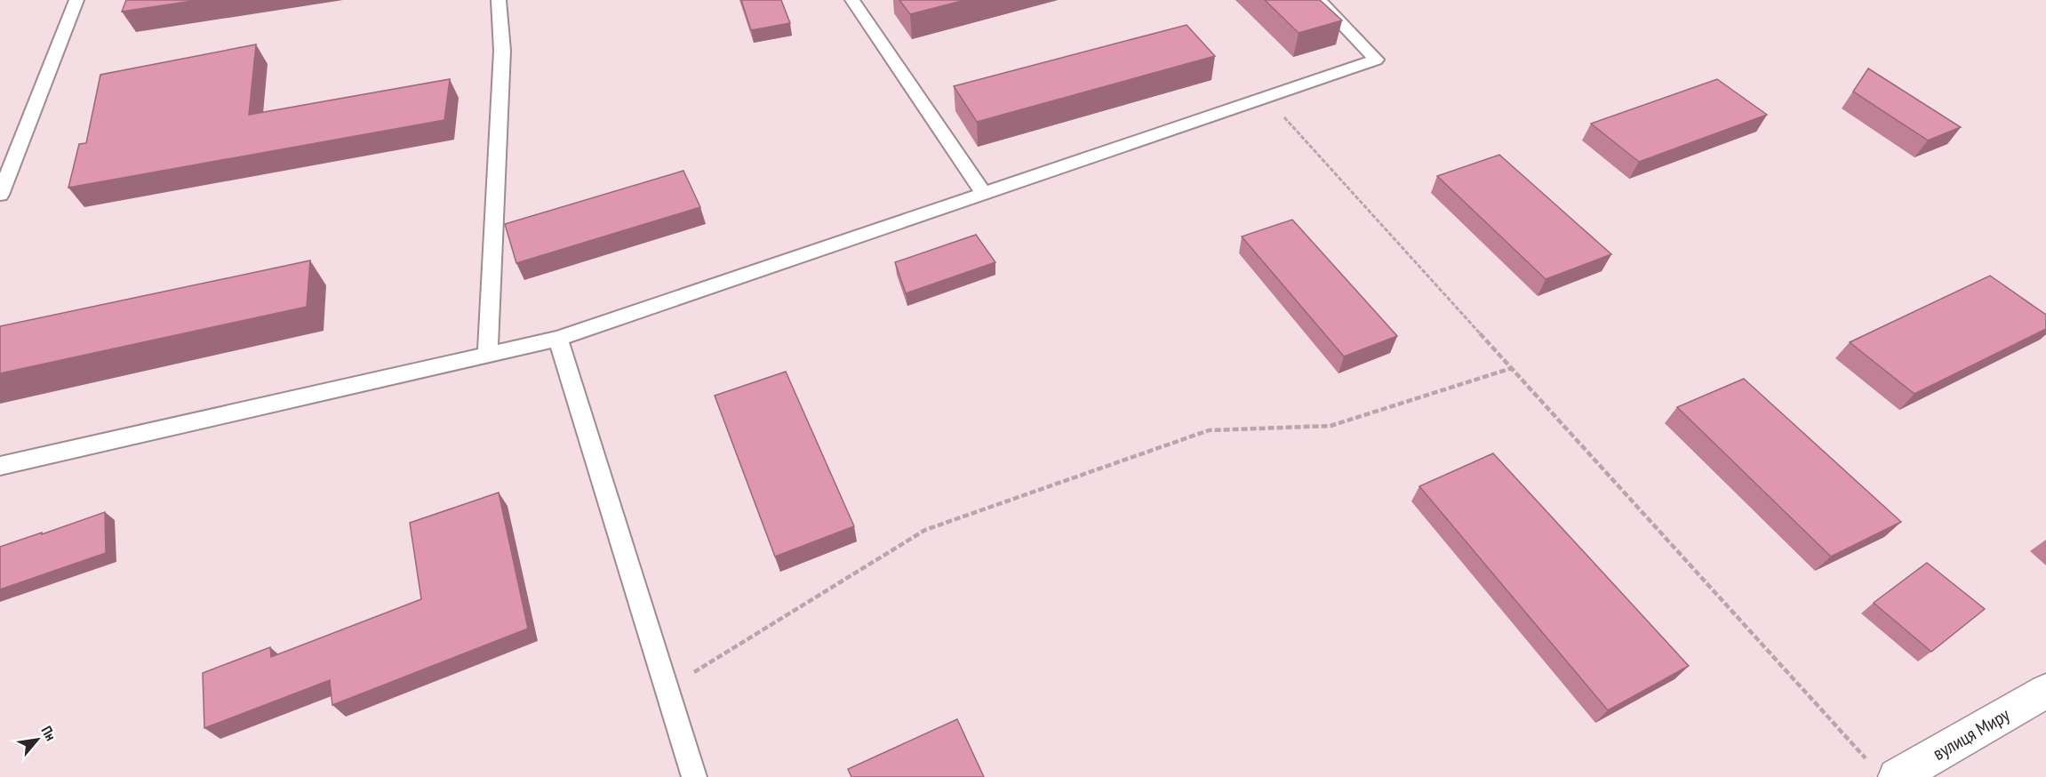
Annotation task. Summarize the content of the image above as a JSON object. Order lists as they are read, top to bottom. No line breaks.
{"streets":{"street":["вулиця Миру"]},"north":"top right"}
